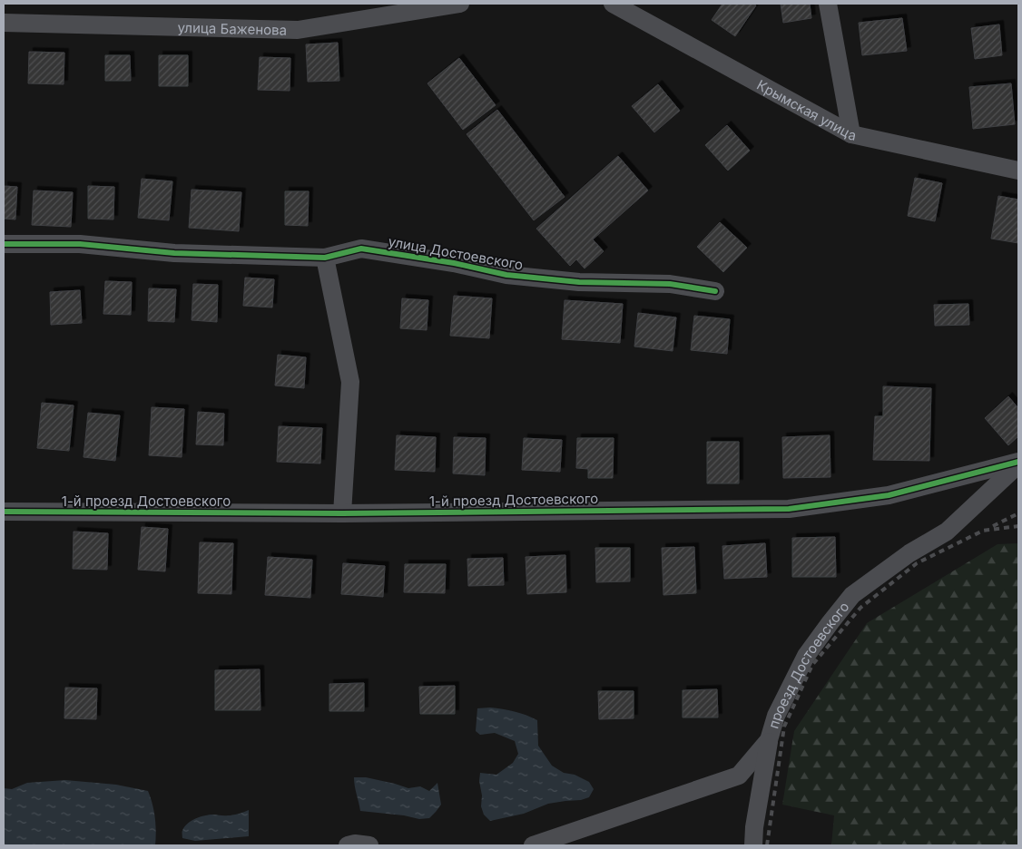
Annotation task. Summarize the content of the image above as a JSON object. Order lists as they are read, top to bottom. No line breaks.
{"streets":{"street":["улица Баженова","Крымская улица","улица Достоевского","1-й проезд Достоевского","проезд Достоевского"]},"crossings":[["1-й проезд Достоевского","проезд Достоевского"]]}
